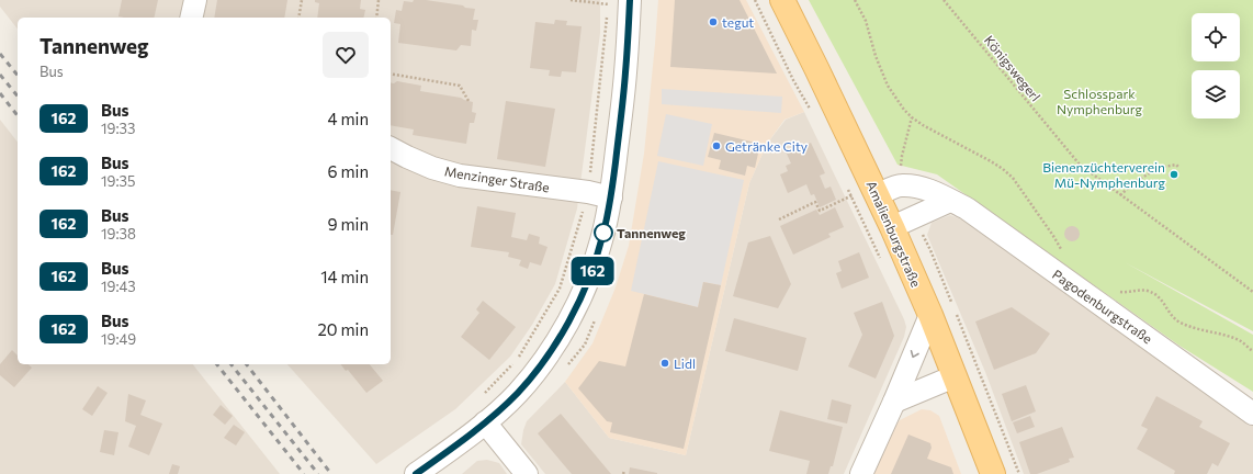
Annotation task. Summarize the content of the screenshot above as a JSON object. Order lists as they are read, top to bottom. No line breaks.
{"streets":{"main road":["Amalienburgstraße"],"street":["Menzinger Straße","Pagodenburgstraße"],"path":["Königswegerl"]},"crossings":[["Amalienburgstraße","Pagodenburgstraße"]],"parks":["Schlosspark Nymphenburg"],"places":["tegut","Getränke City","Bienenzüchterverein Mü-Nymphenburg","Tannenweg","Lidl"],"lines":["bus line 162"],"page":{"on_map":"162","heading":["Tannenweg","Bus"],"list":[{"mark":"162","name":"Bus","note":"19:33","value":"4 min"},{"mark":"162","name":"Bus","note":"19:35","value":"6 min"},{"mark":"162","name":"Bus","note":"19:38","value":"9 min"},{"mark":"162","name":"Bus","note":"19:43","value":"14 min"},{"mark":"162","name":"Bus","note":"19:49","value":"20 min"}]}}
